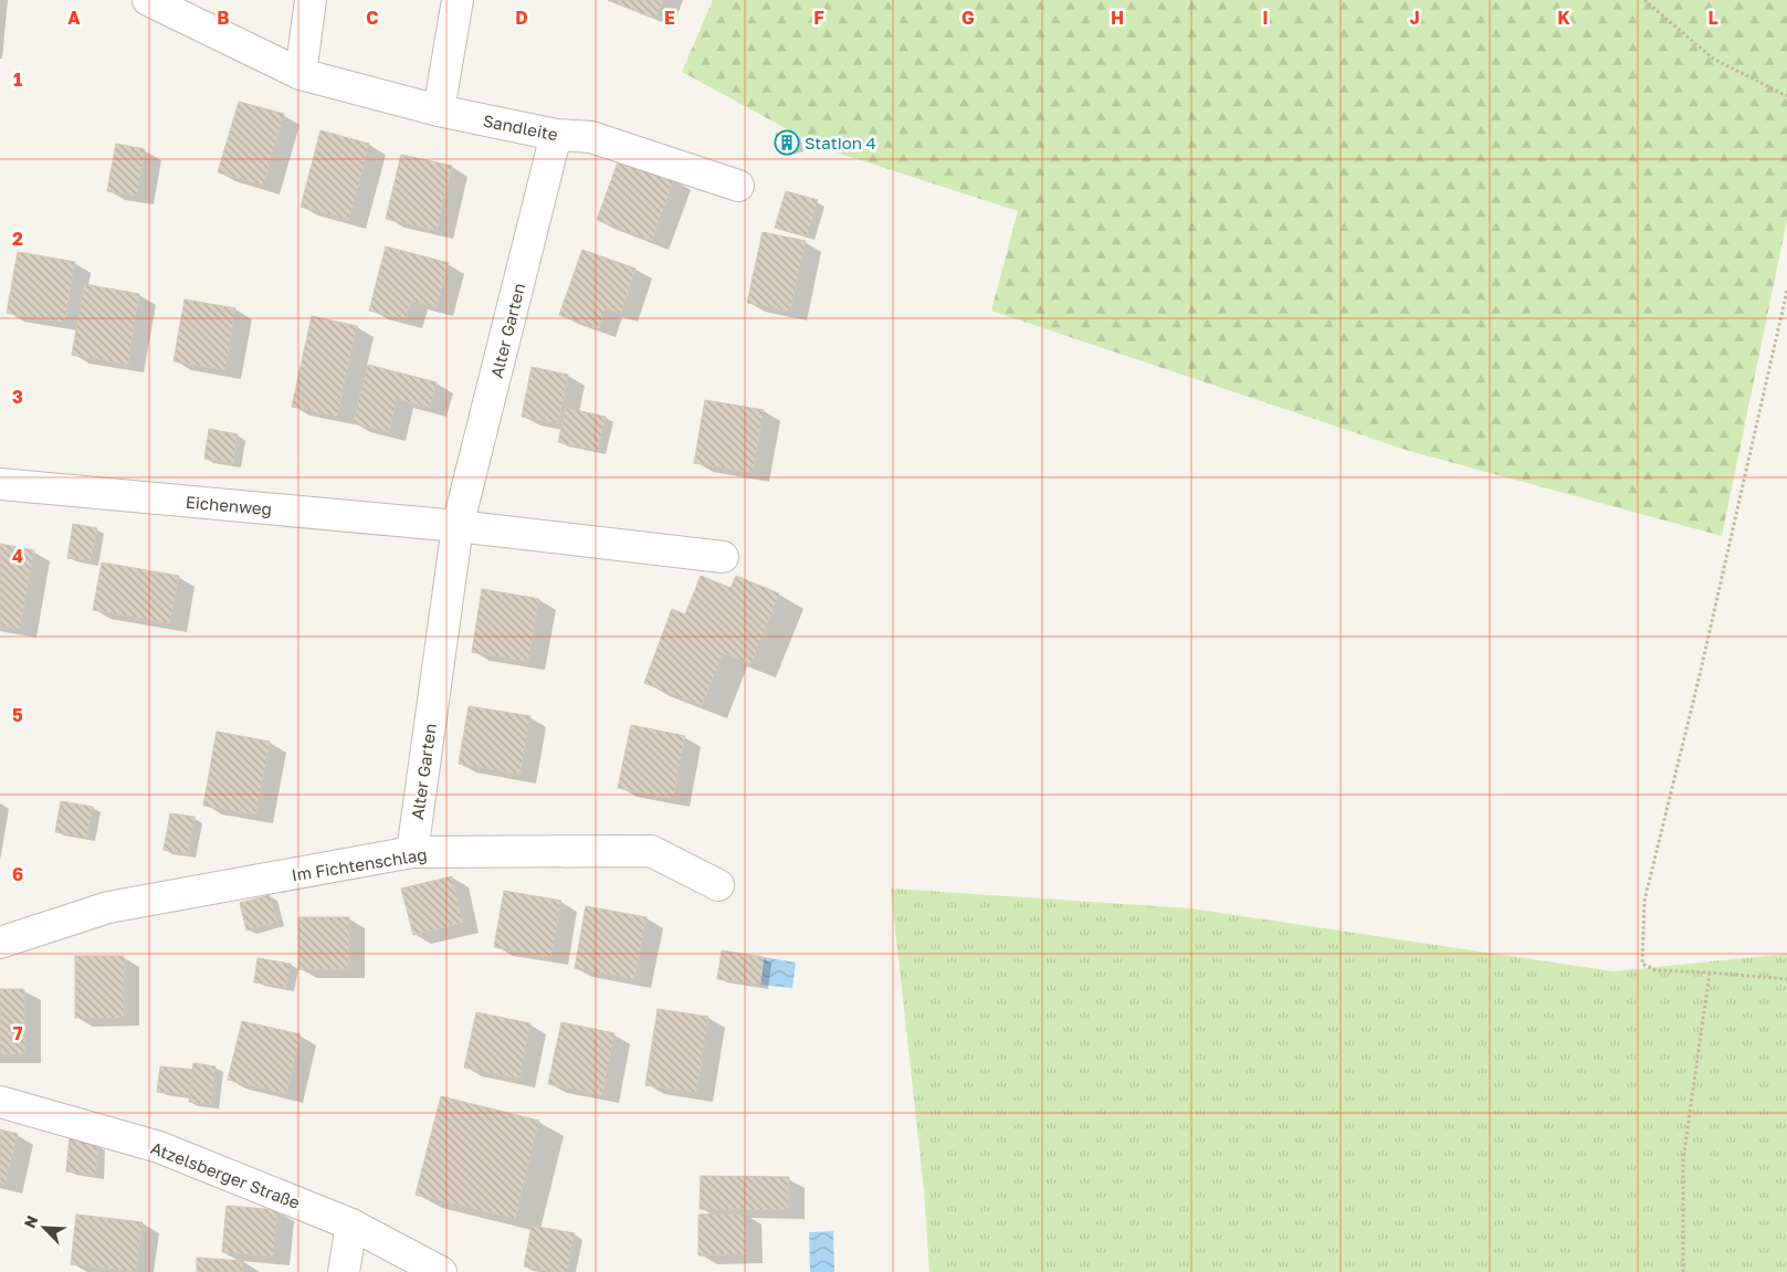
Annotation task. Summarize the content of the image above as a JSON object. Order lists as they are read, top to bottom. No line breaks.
{"streets":{"street":["Sandleite","Alter Garten","Eichenweg","Im Fichtenschlag","Atzelsberger Straße"]},"crossings":[["Sandleite","Alter Garten"],["Alter Garten","Eichenweg"],["Alter Garten","Im Fichtenschlag"]],"places":{"building":["Station 4"]},"north":"top left","grid":{"columns":["A","B","C","D","E","F","G","H","I","J","K","L"],"rows":["1","2","3","4","5","6","7"]}}
